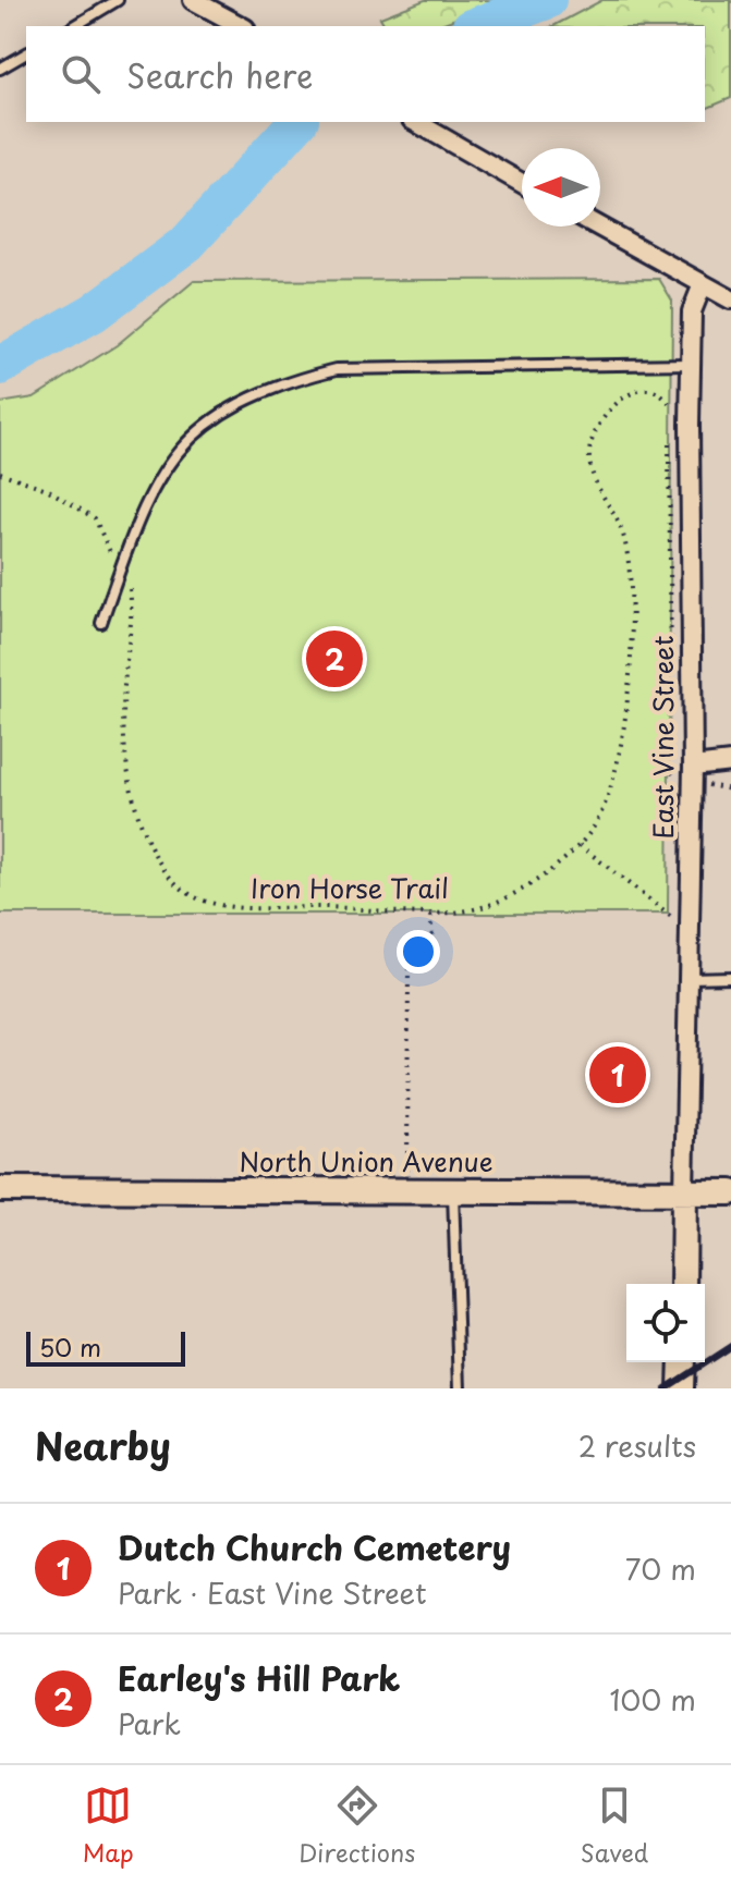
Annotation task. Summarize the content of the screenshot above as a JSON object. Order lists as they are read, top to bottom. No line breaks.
{"streets":{"main road":["North Union Avenue"],"street":["East Vine Street"],"path":["Iron Horse Trail"]},"crossings":[["East Vine Street","North Union Avenue"]],"scale_bar":"50 m","north":"left","page":{"search":"Search here","pins":["2","1"],"scale":"50 m","heading":["Nearby","2 results"],"list":[{"mark":"1","name":"Dutch Church Cemetery","note":"Park · East Vine Street","value":"70 m"},{"mark":"2","name":"Earley's Hill Park","note":"Park","value":"100 m"}],"nav":["Map","Directions","Saved"]}}
